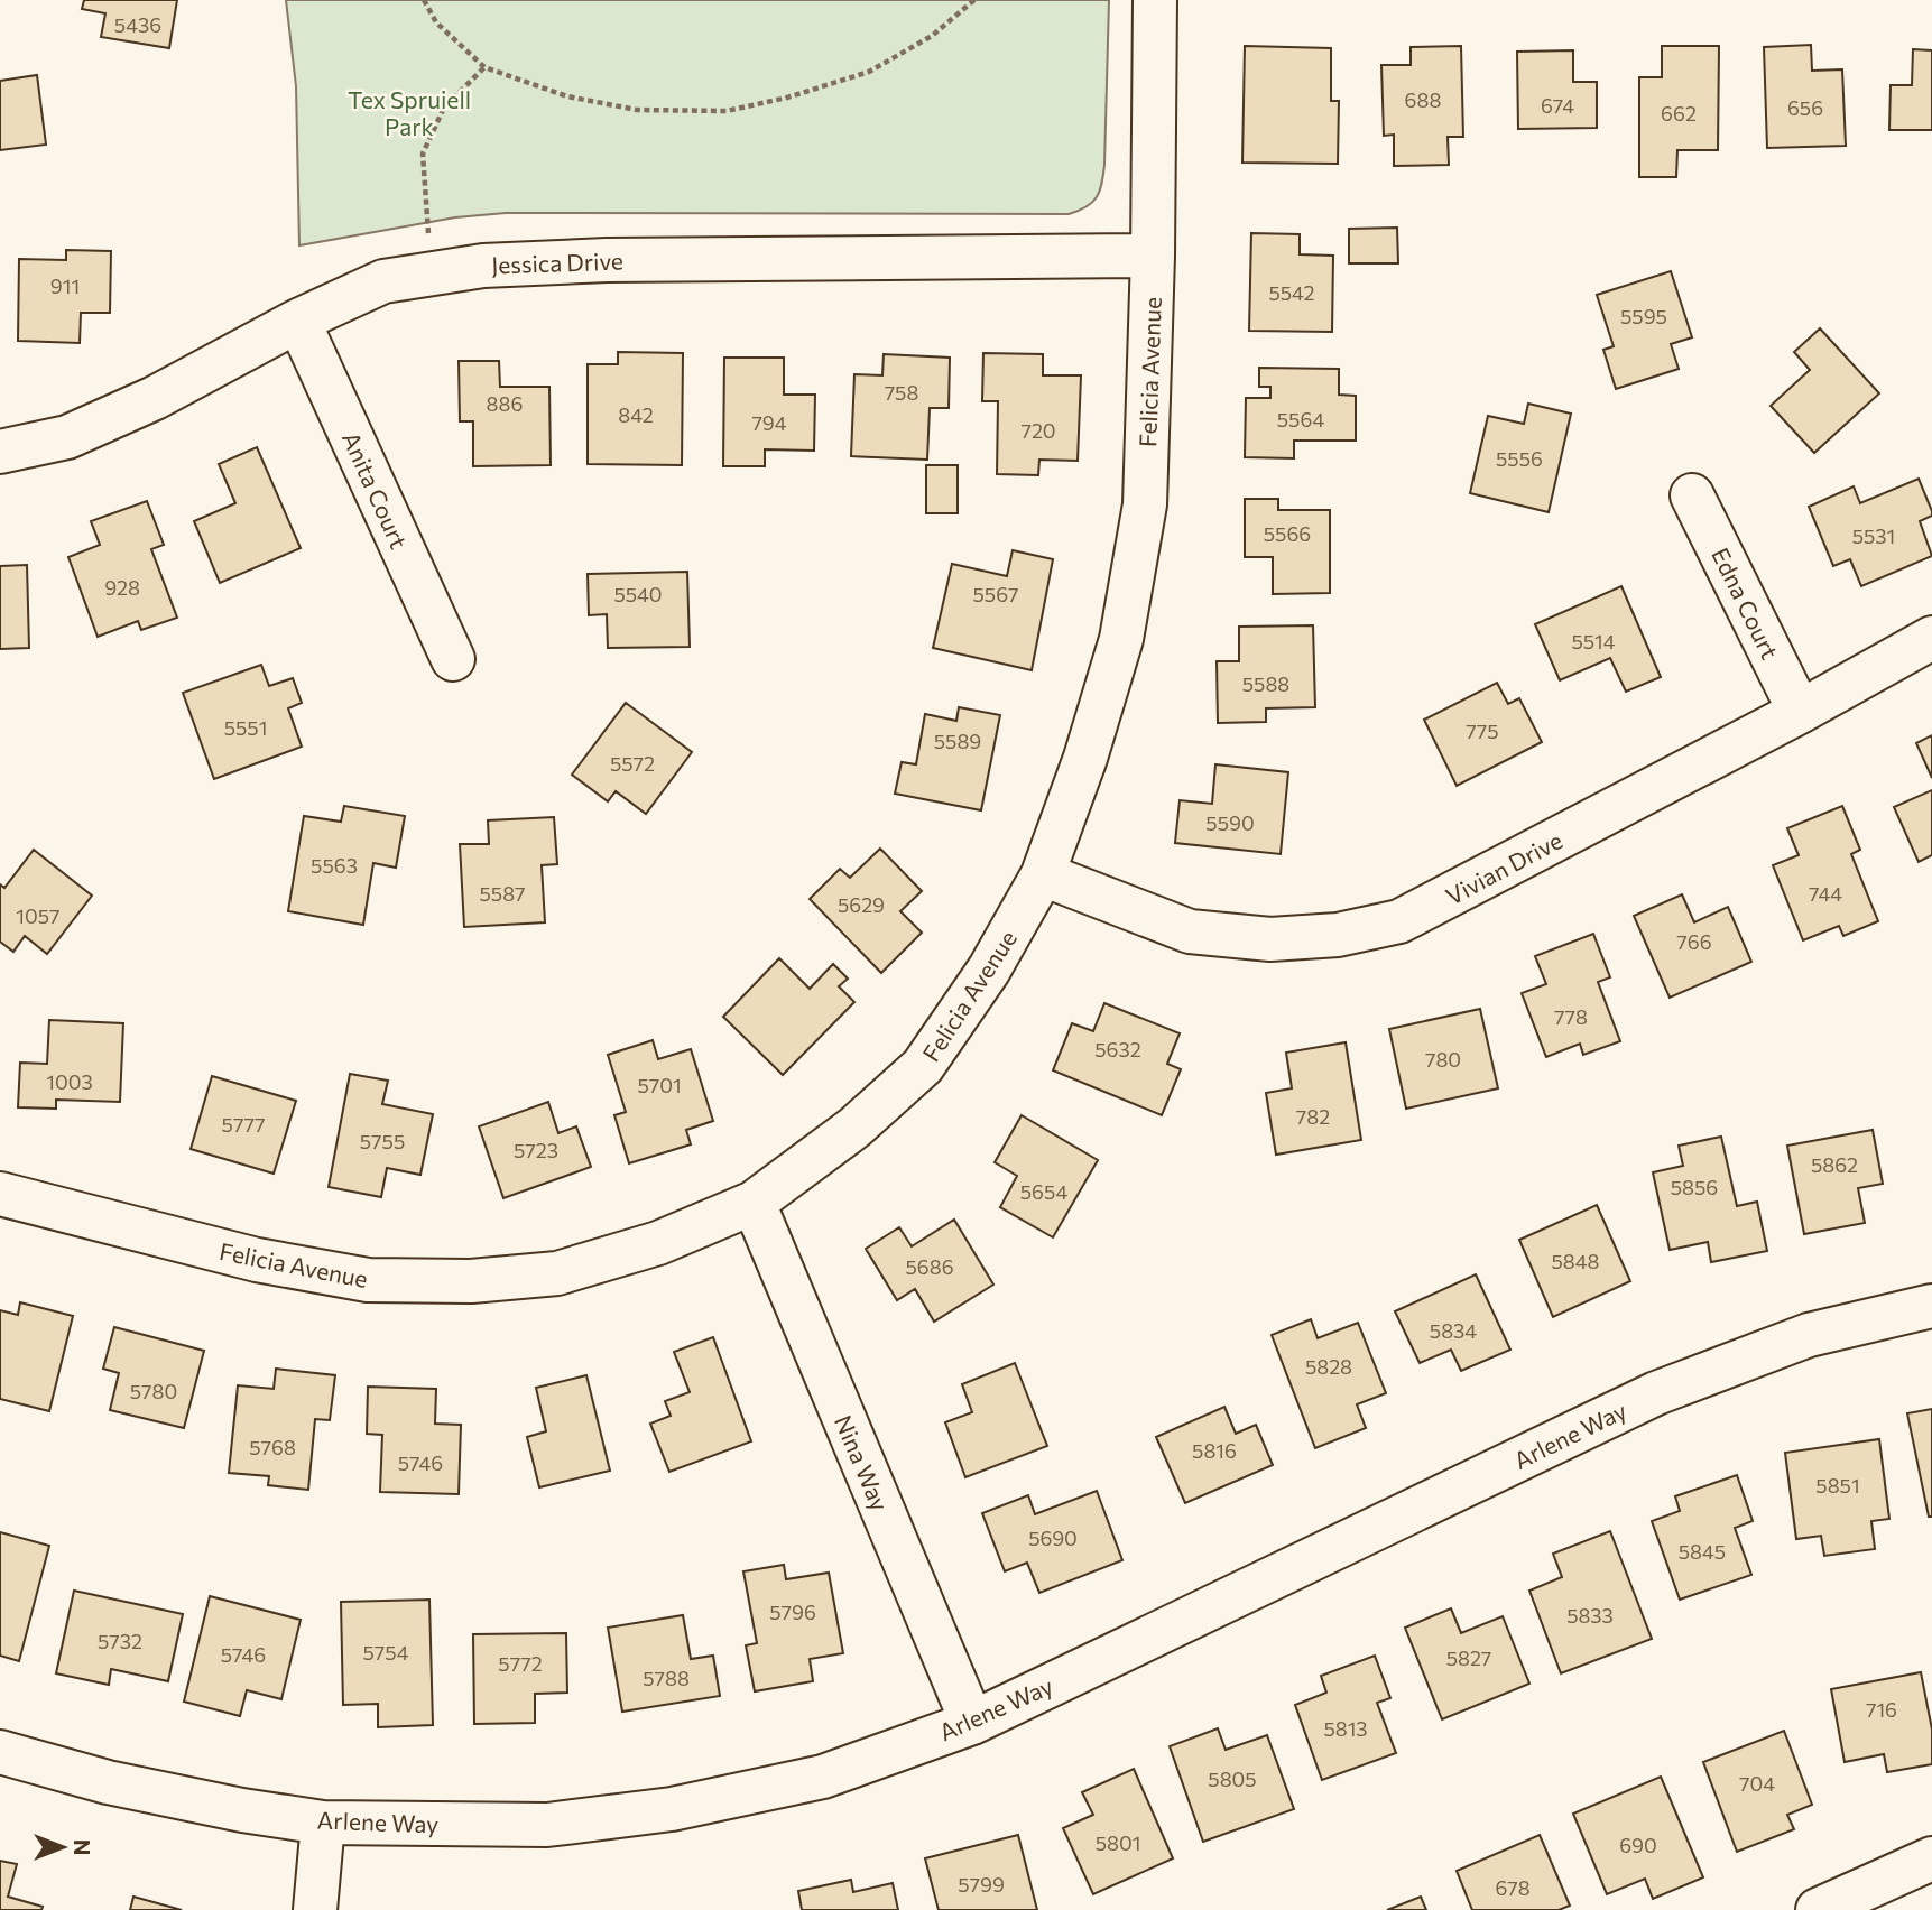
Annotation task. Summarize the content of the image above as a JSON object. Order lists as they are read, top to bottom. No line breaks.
{"streets":{"street":["Jessica Drive","Felicia Avenue","Anita Court","Edna Court","Vivian Drive","Arlene Way","Nina Way"]},"crossings":[["Jessica Drive","Felicia Avenue"],["Jessica Drive","Anita Court"],["Felicia Avenue","Vivian Drive"],["Felicia Avenue","Nina Way"],["Edna Court","Vivian Drive"],["Arlene Way","Nina Way"]],"parks":["Tex Spruiell Park"],"house_numbers":["5436","688","674","656","662","911","5542","5595","758","886","842","5564","794","720","5556","5566","5531","928","5540","5567","5514","5588","5551","775","5589","5572","5590","5563","5587","744","5629","1057","766","778","5632","780","1003","5701","782","5777","5755","5723","5862","5856","5654","5848","5686","5834","5828","5780","5768","5816","5746","5851","5690","5845","5796","5833","5732","5754","5746","5827","5772","5788","716","5813","5805","704","5801","690","5799","678"],"north":"right"}
